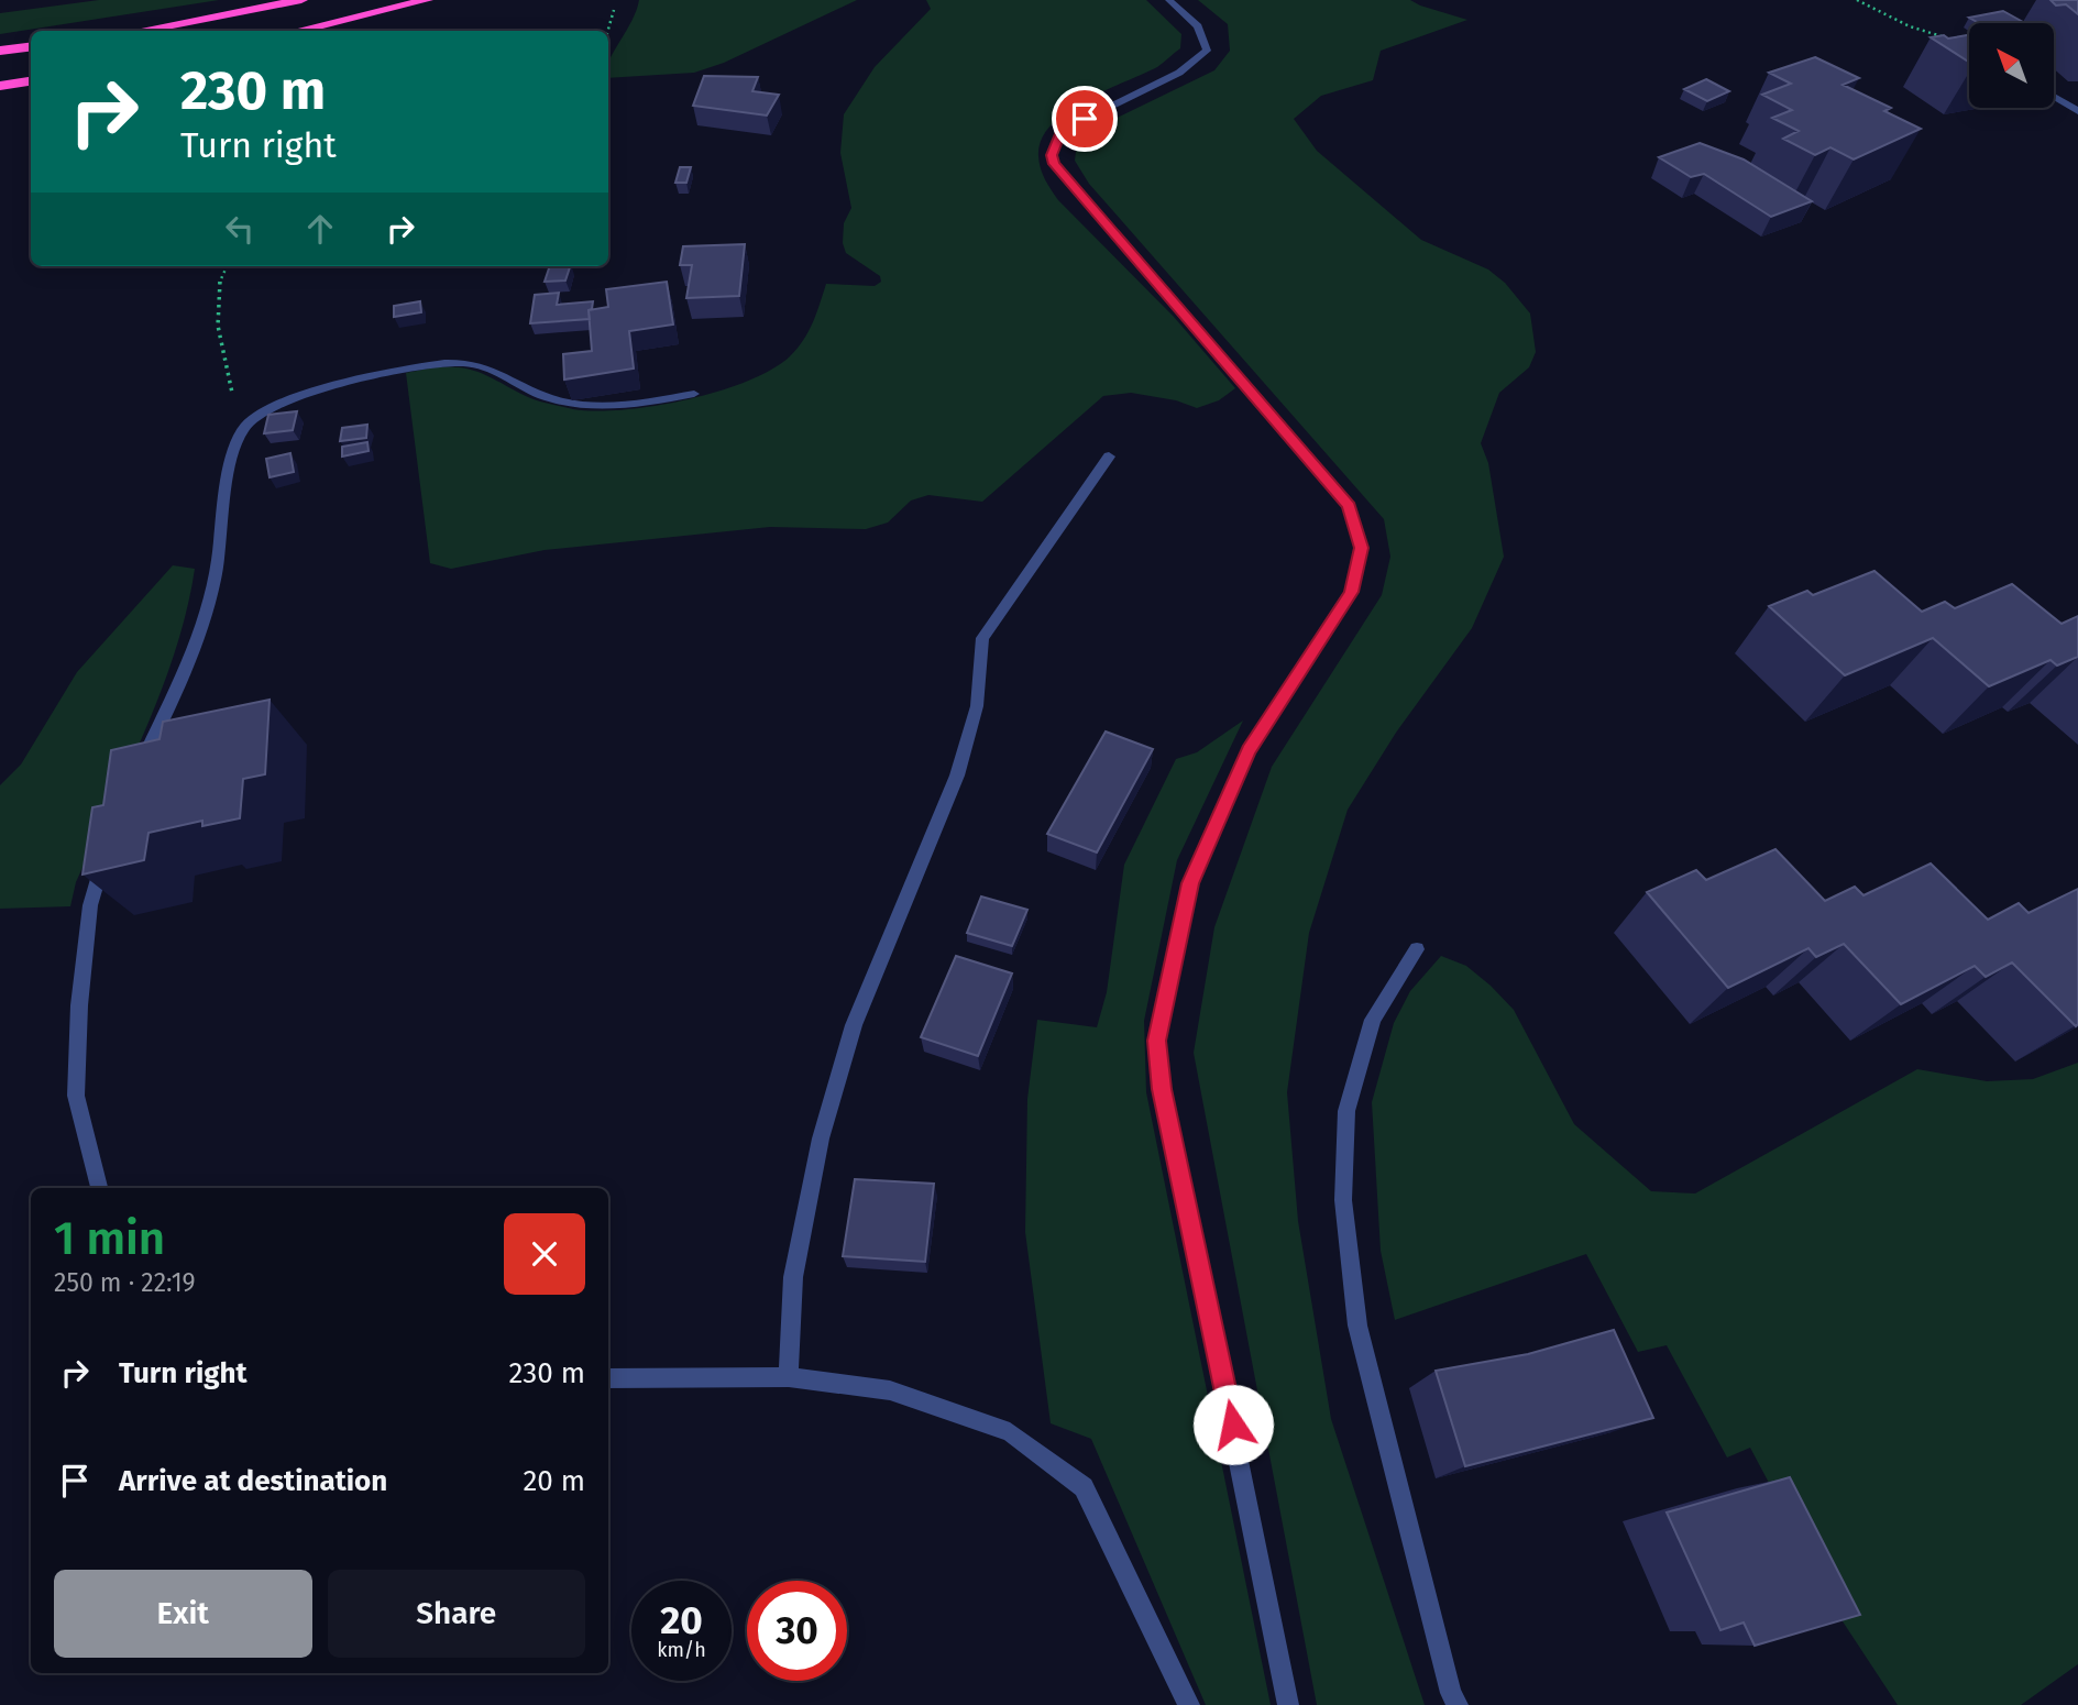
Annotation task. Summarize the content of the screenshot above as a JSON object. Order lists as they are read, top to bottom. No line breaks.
{"north":"top left","page":{"turn":["230 m","Turn right"],"heading":["1 min","250 m · 22:19"],"list":[{"name":"Turn right","value":"230 m"},{"name":"Arrive at destination","value":"20 m"}],"buttons":["Exit","Share"],"speed":"20 km/h","limit":"30"}}
